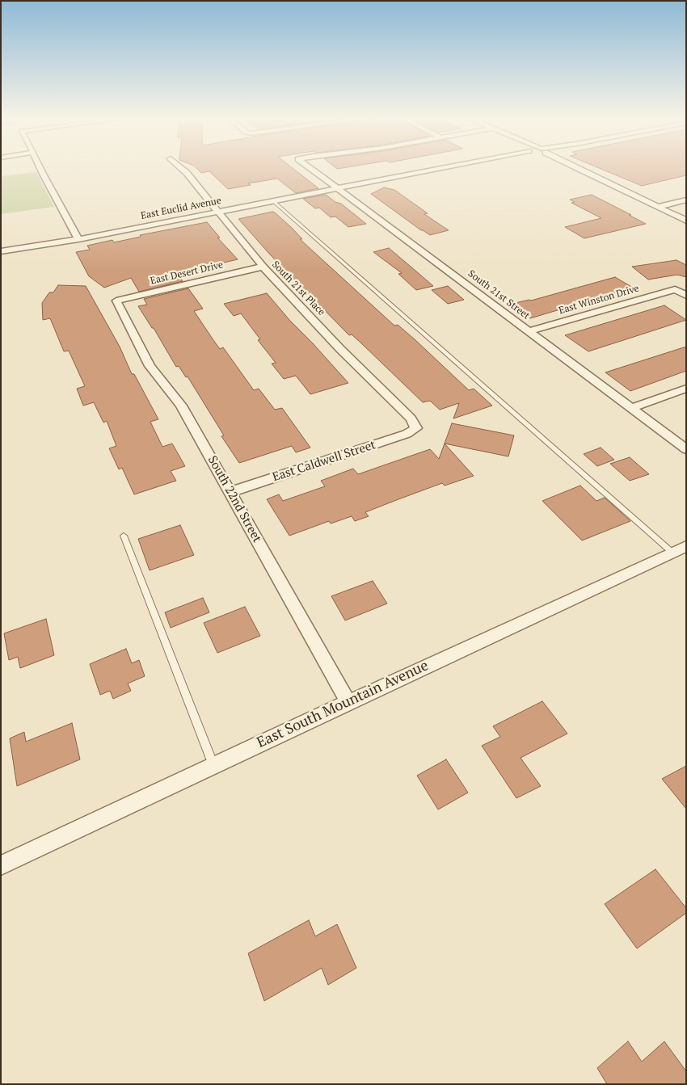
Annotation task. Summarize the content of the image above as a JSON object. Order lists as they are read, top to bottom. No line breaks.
{"streets":{"street":["East Euclid Avenue","East Desert Drive","South 21st Place","South 21st Street","East Winston Drive","East Caldwell Street","South 22nd Street","East South Mountain Avenue"]},"crossings":[["East Euclid Avenue","South 21st Place"],["East Euclid Avenue","South 21st Street"],["East Desert Drive","South 21st Place"],["East Desert Drive","South 22nd Street"],["South 21st Place","East Caldwell Street"],["South 21st Street","East Winston Drive"],["East Caldwell Street","South 22nd Street"],["South 22nd Street","East South Mountain Avenue"]]}
